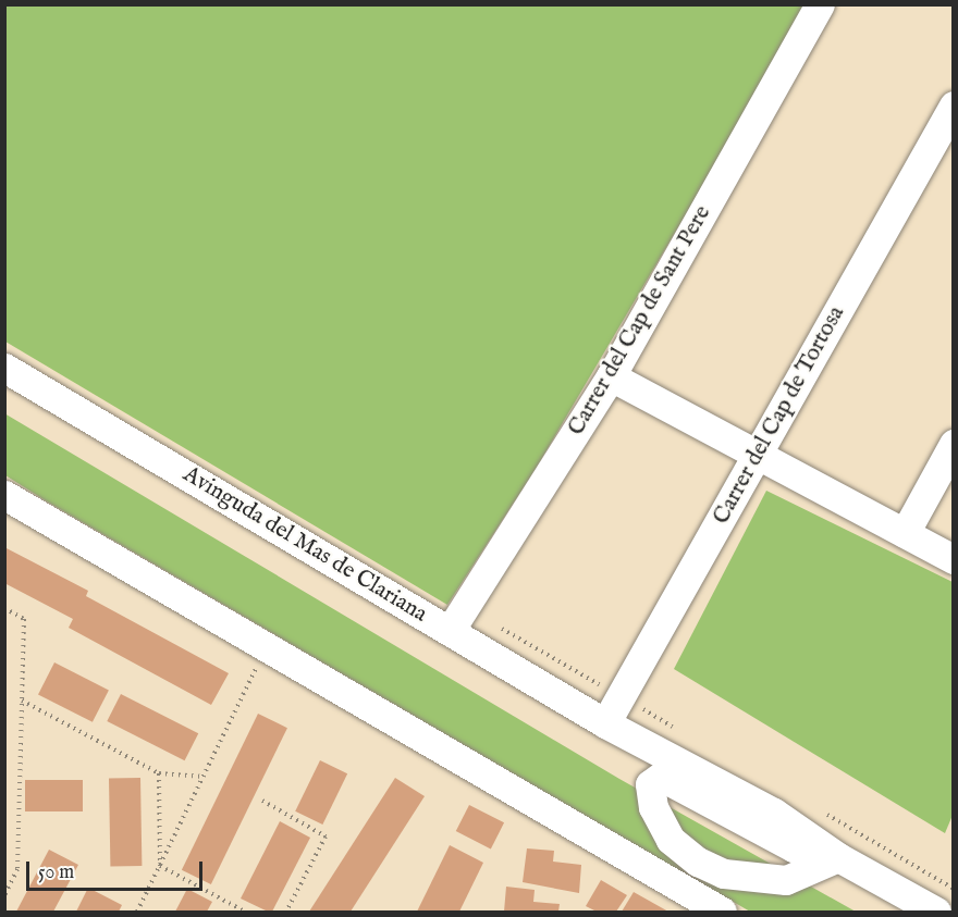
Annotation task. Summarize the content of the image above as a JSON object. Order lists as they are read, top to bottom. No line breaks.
{"streets":{"street":["Carrer del Cap de Sant Pere","Carrer del Cap de Tortosa","Avinguda del Mas de Clariana"]},"crossings":[["Carrer del Cap de Sant Pere","Avinguda del Mas de Clariana"],["Carrer del Cap de Tortosa","Avinguda del Mas de Clariana"]],"scale_bar":"50 m"}
